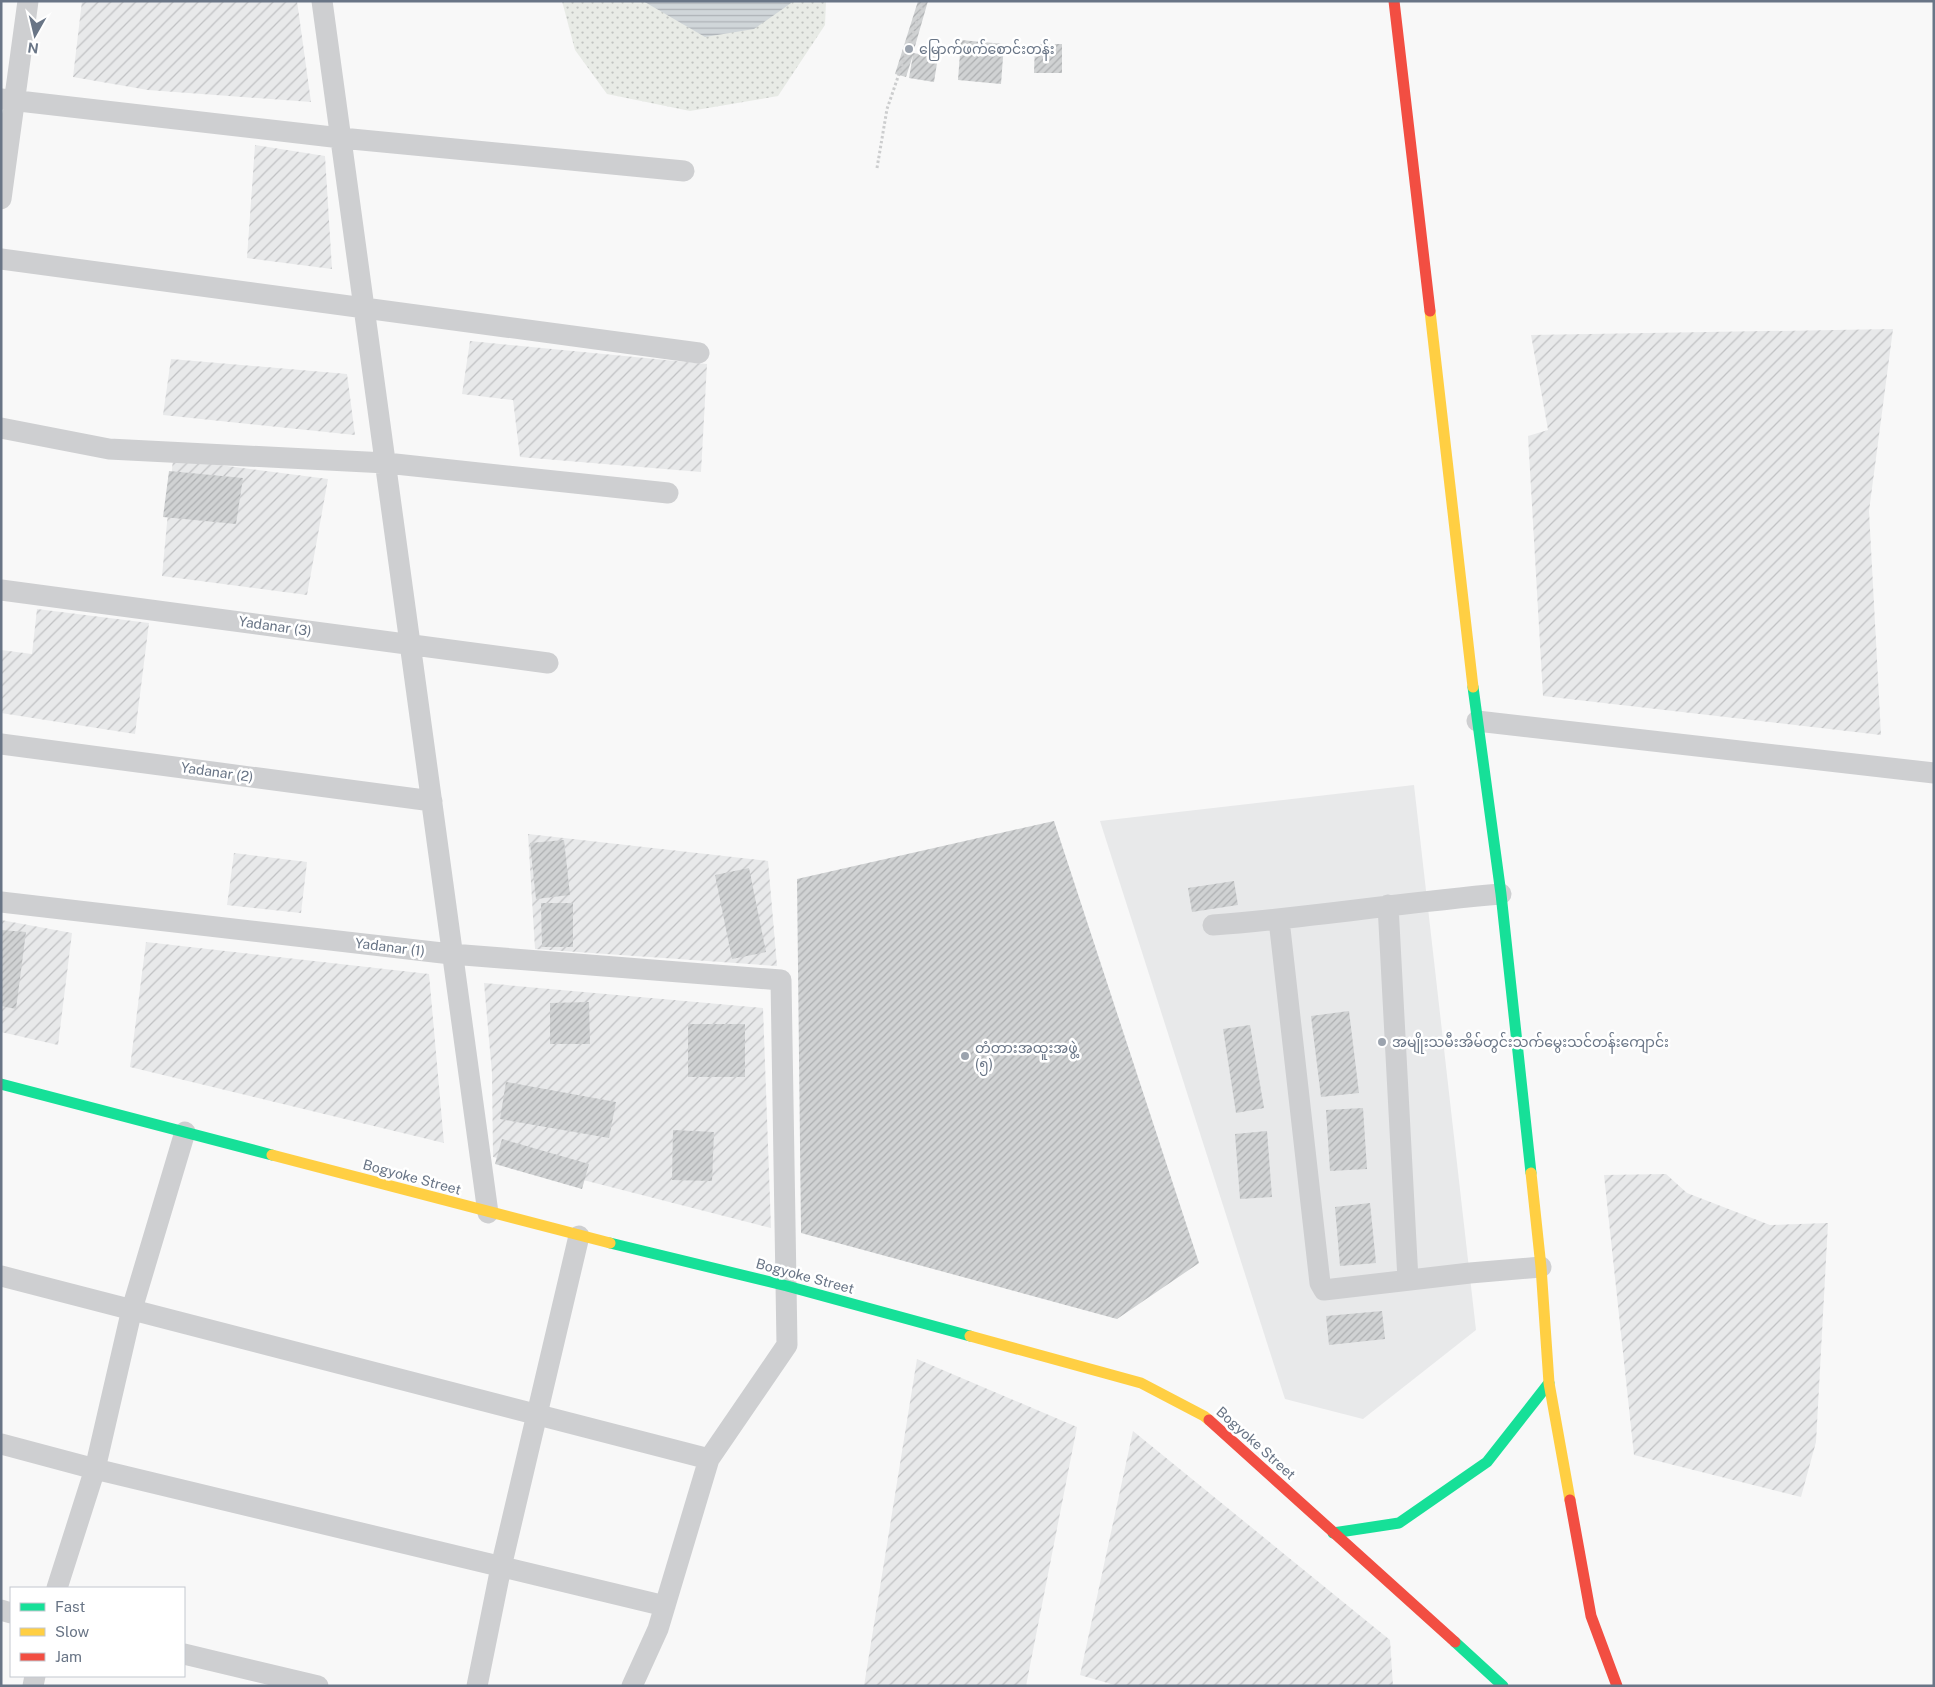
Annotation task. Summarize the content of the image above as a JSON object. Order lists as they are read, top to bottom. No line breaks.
{"streets":{"main road":["Bogyoke Street"],"street":["Yadanar (3)","Yadanar (2)","Yadanar (1)"]},"crossings":[["Yadanar (1)","Bogyoke Street"]],"places":["မြောက်ဖက်စောင်းတန်း","အမျိုးသမီးအိမ်တွင်းသက်မွေးသင်တန်းကျောင်း","တံတားအထူးအဖွဲ့ (၅)"],"legend":["Fast","Slow","Jam"],"north":"bottom"}
